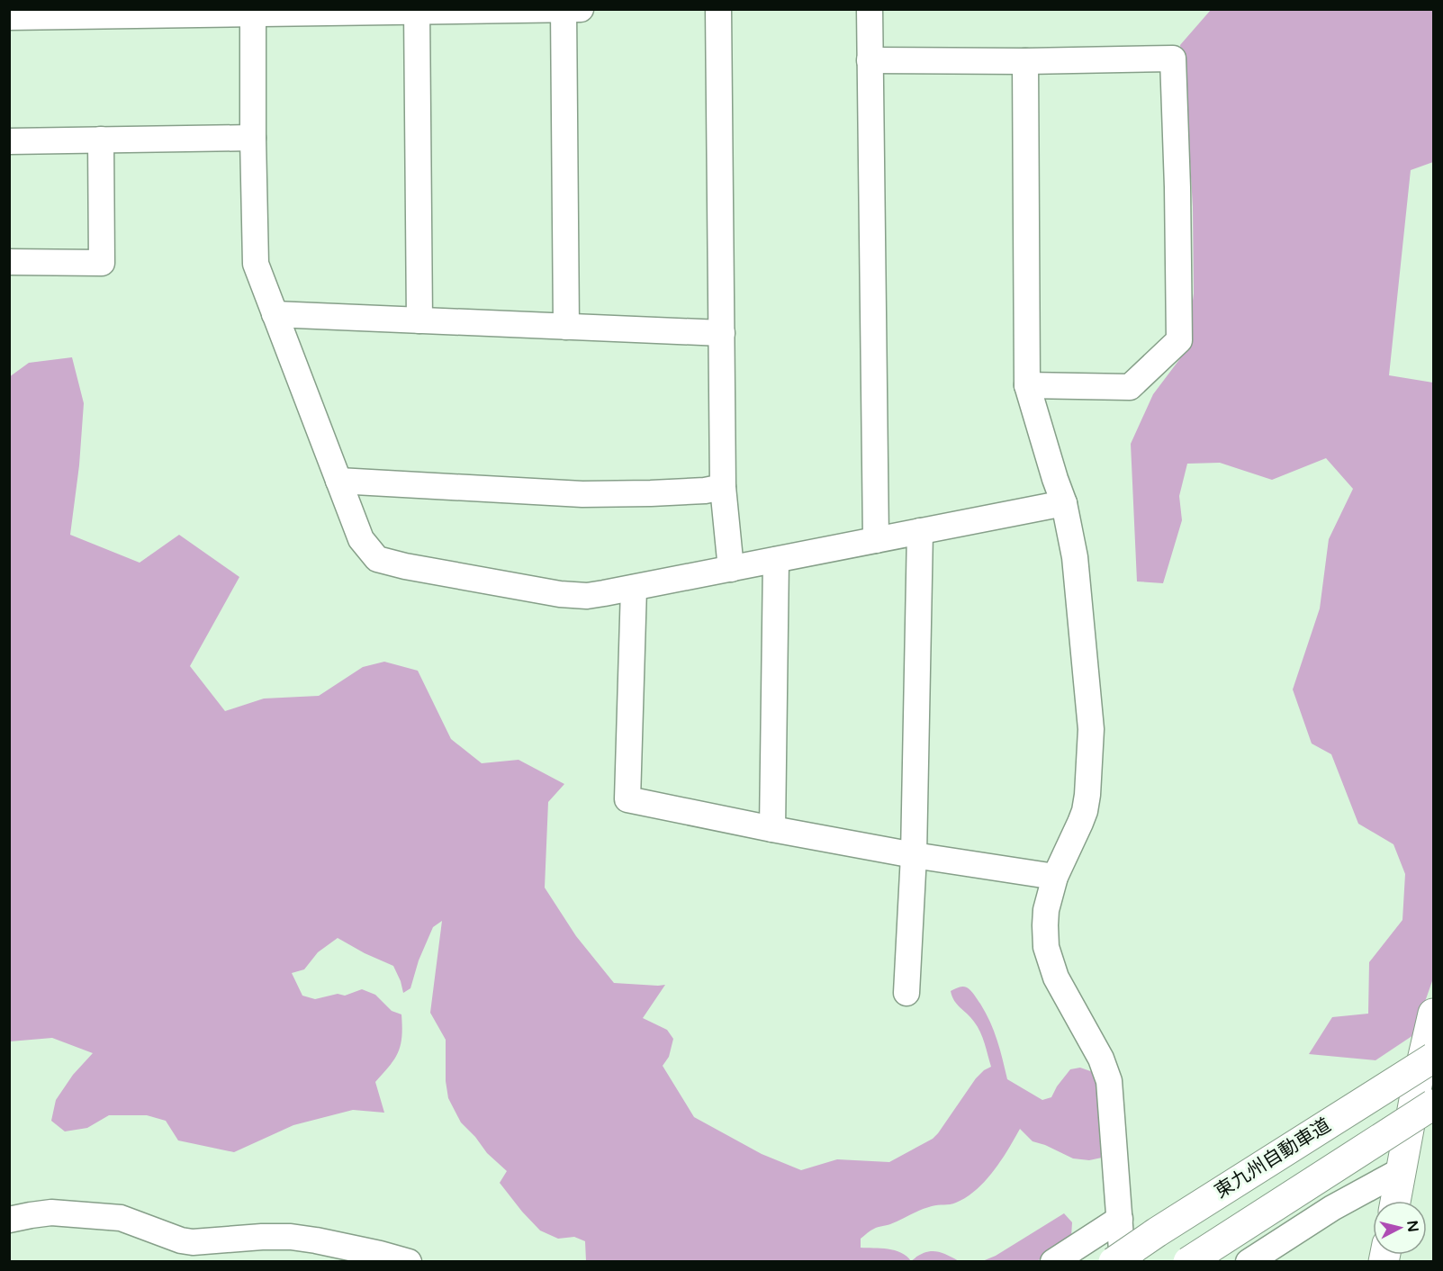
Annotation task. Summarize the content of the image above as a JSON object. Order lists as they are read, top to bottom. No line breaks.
{"streets":{"main road":["東九州自動車道"]},"north":"right"}
